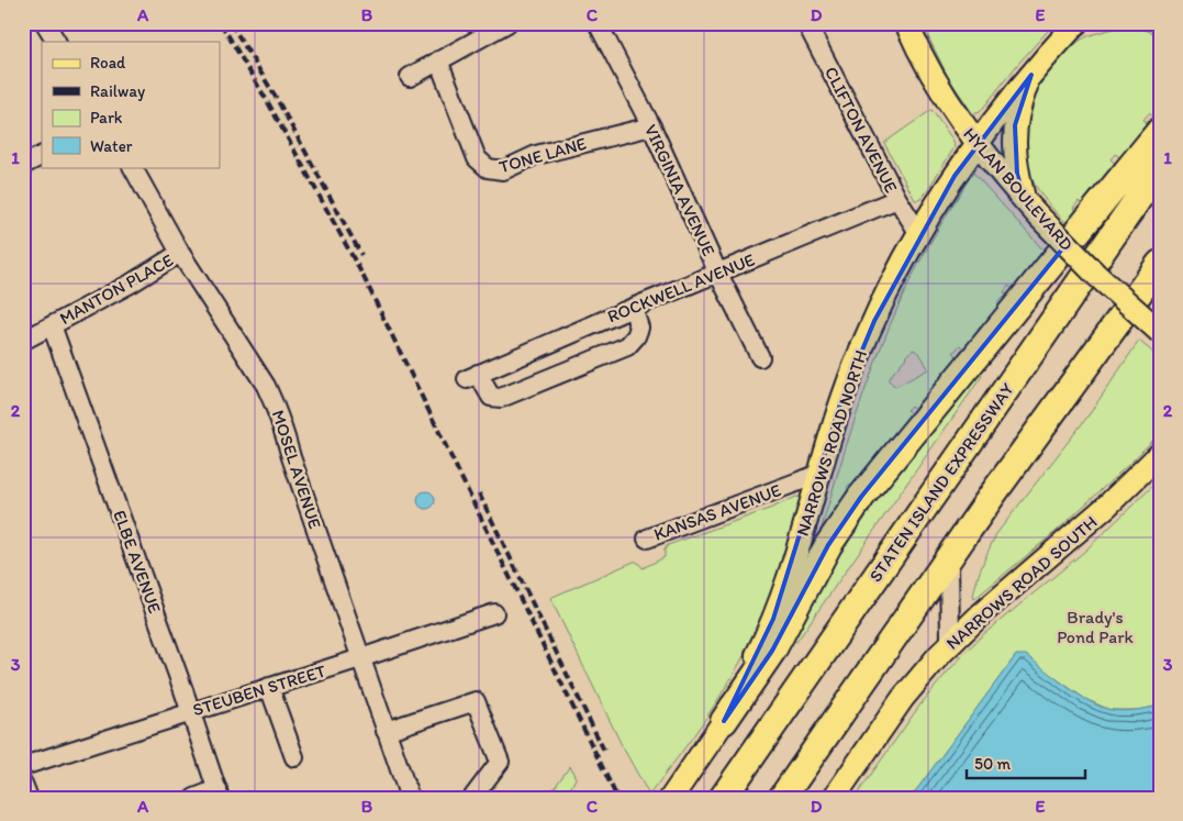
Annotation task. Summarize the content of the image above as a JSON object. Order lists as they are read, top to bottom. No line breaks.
{"streets":{"highway":["STATEN ISLAND EXPRESSWAY"],"main road":["HYLAN BOULEVARD","NARROWS ROAD NORTH","NARROWS ROAD SOUTH"],"street":["CLIFTON AVENUE","TONE LANE","VIRGINIA AVENUE","ROCKWELL AVENUE","MANTON PLACE","MOSEL AVENUE","KANSAS AVENUE","ELBE AVENUE","STEUBEN STREET"]},"crossings":[["CLIFTON AVENUE","ROCKWELL AVENUE"],["CLIFTON AVENUE","NARROWS ROAD NORTH"],["TONE LANE","VIRGINIA AVENUE"],["HYLAN BOULEVARD","NARROWS ROAD NORTH"],["VIRGINIA AVENUE","ROCKWELL AVENUE"],["MANTON PLACE","MOSEL AVENUE"],["MANTON PLACE","ELBE AVENUE"],["NARROWS ROAD NORTH","KANSAS AVENUE"],["MOSEL AVENUE","STEUBEN STREET"],["ELBE AVENUE","STEUBEN STREET"]],"parks":["Brady's Pond Park"],"legend":["Road","Railway","Park","Water"],"scale_bar":"50 m","grid":{"columns":["A","B","C","D","E"],"rows":["1","2","3"]}}
